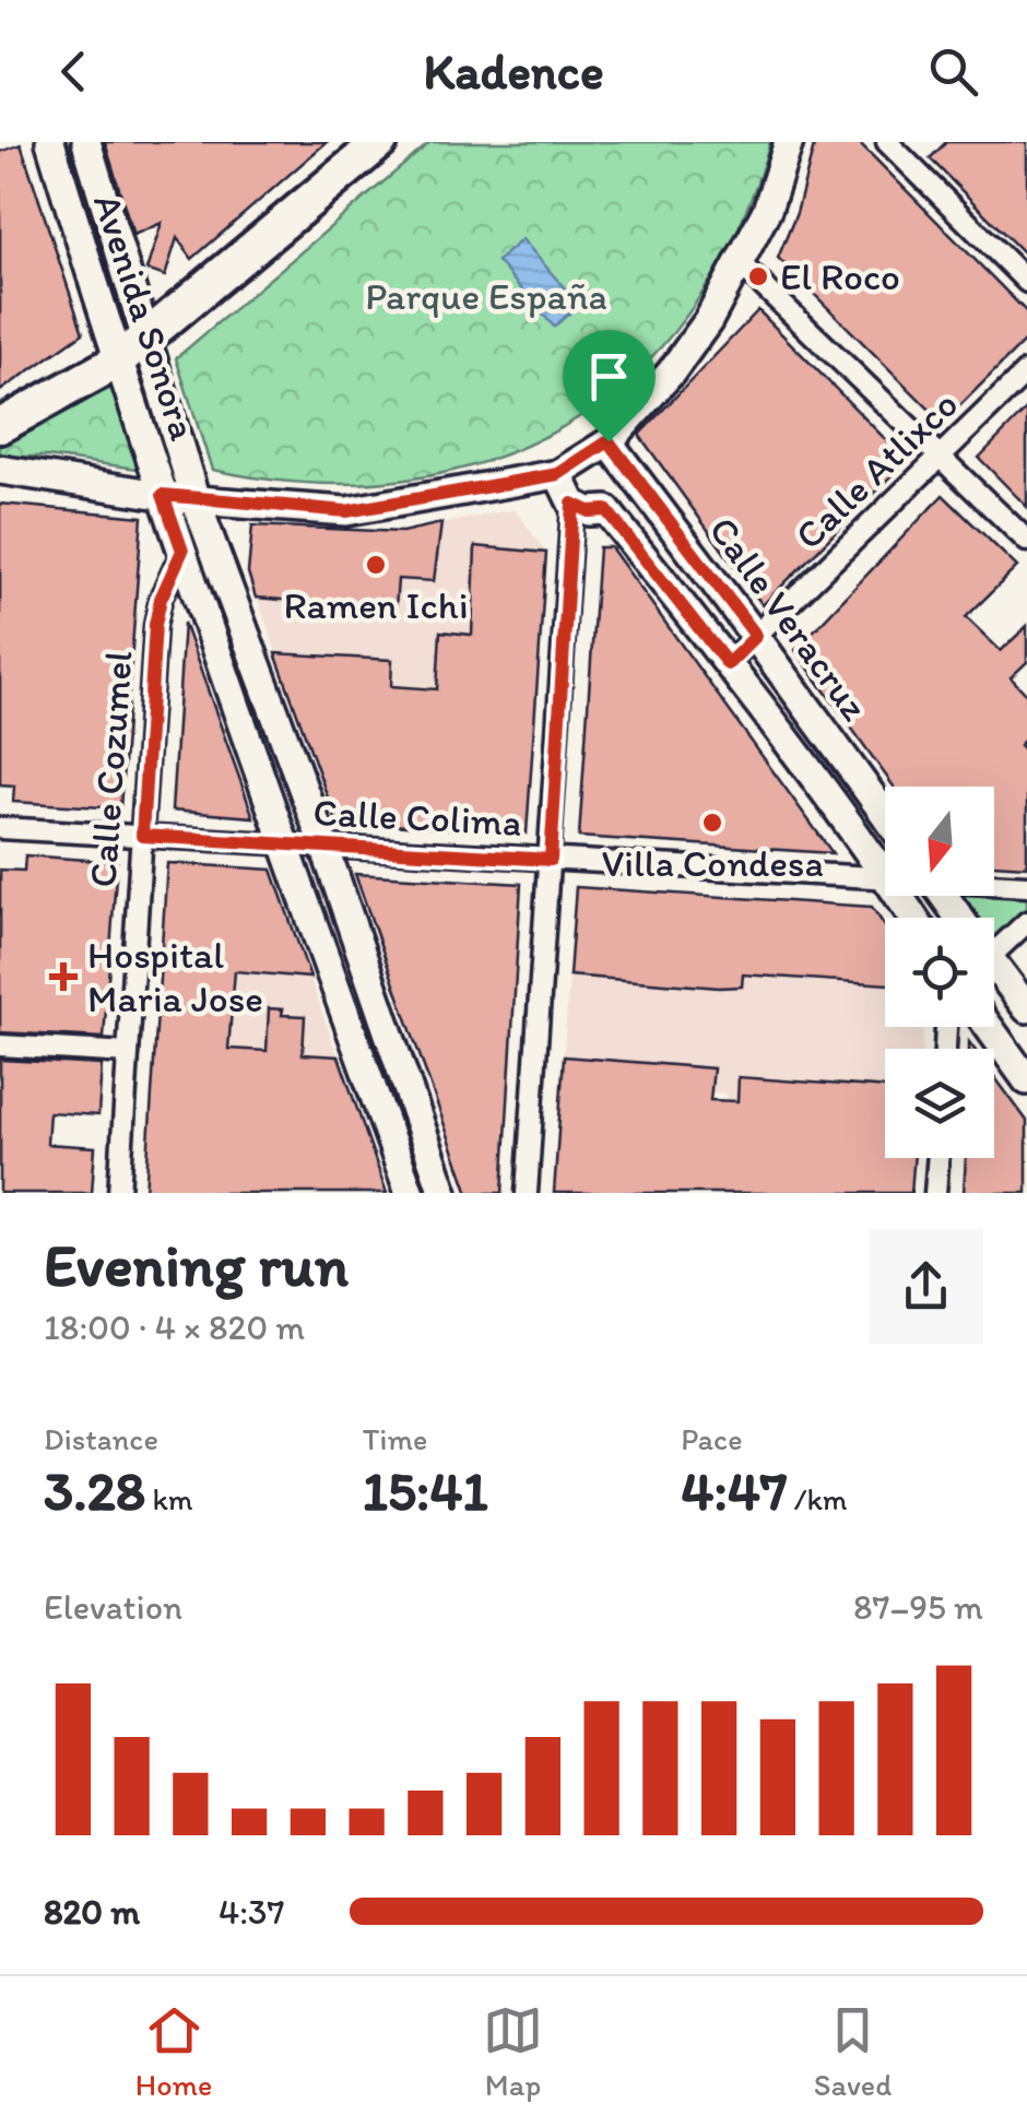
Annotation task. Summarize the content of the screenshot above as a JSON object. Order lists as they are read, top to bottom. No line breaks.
{"streets":{"main road":["Avenida Sonora","Calle Veracruz"],"street":["Calle Atlixco","Calle Cozumel","Calle Colima"]},"crossings":[["Avenida Sonora","Calle Cozumel"],["Avenida Sonora","Calle Colima"],["Calle Atlixco","Calle Veracruz"],["Calle Cozumel","Calle Colima"]],"parks":["Parque España"],"places":{"other":["El Roco","Ramen Ichi","Villa Condesa"],"health":["Hospital Maria Jose"]},"north":"bottom","page":{"header":"Kadence","heading":["Evening run","18:00 · 4 × 820 m"],"stats":[["Distance","3.28 km"],["Time","15:41"],["Pace","4:47 /km"]],"chart":["Elevation","87–95 m"],"list":[{"name":"820 m","note":"4:37"}],"tabs":["Home","Map","Saved"]}}
